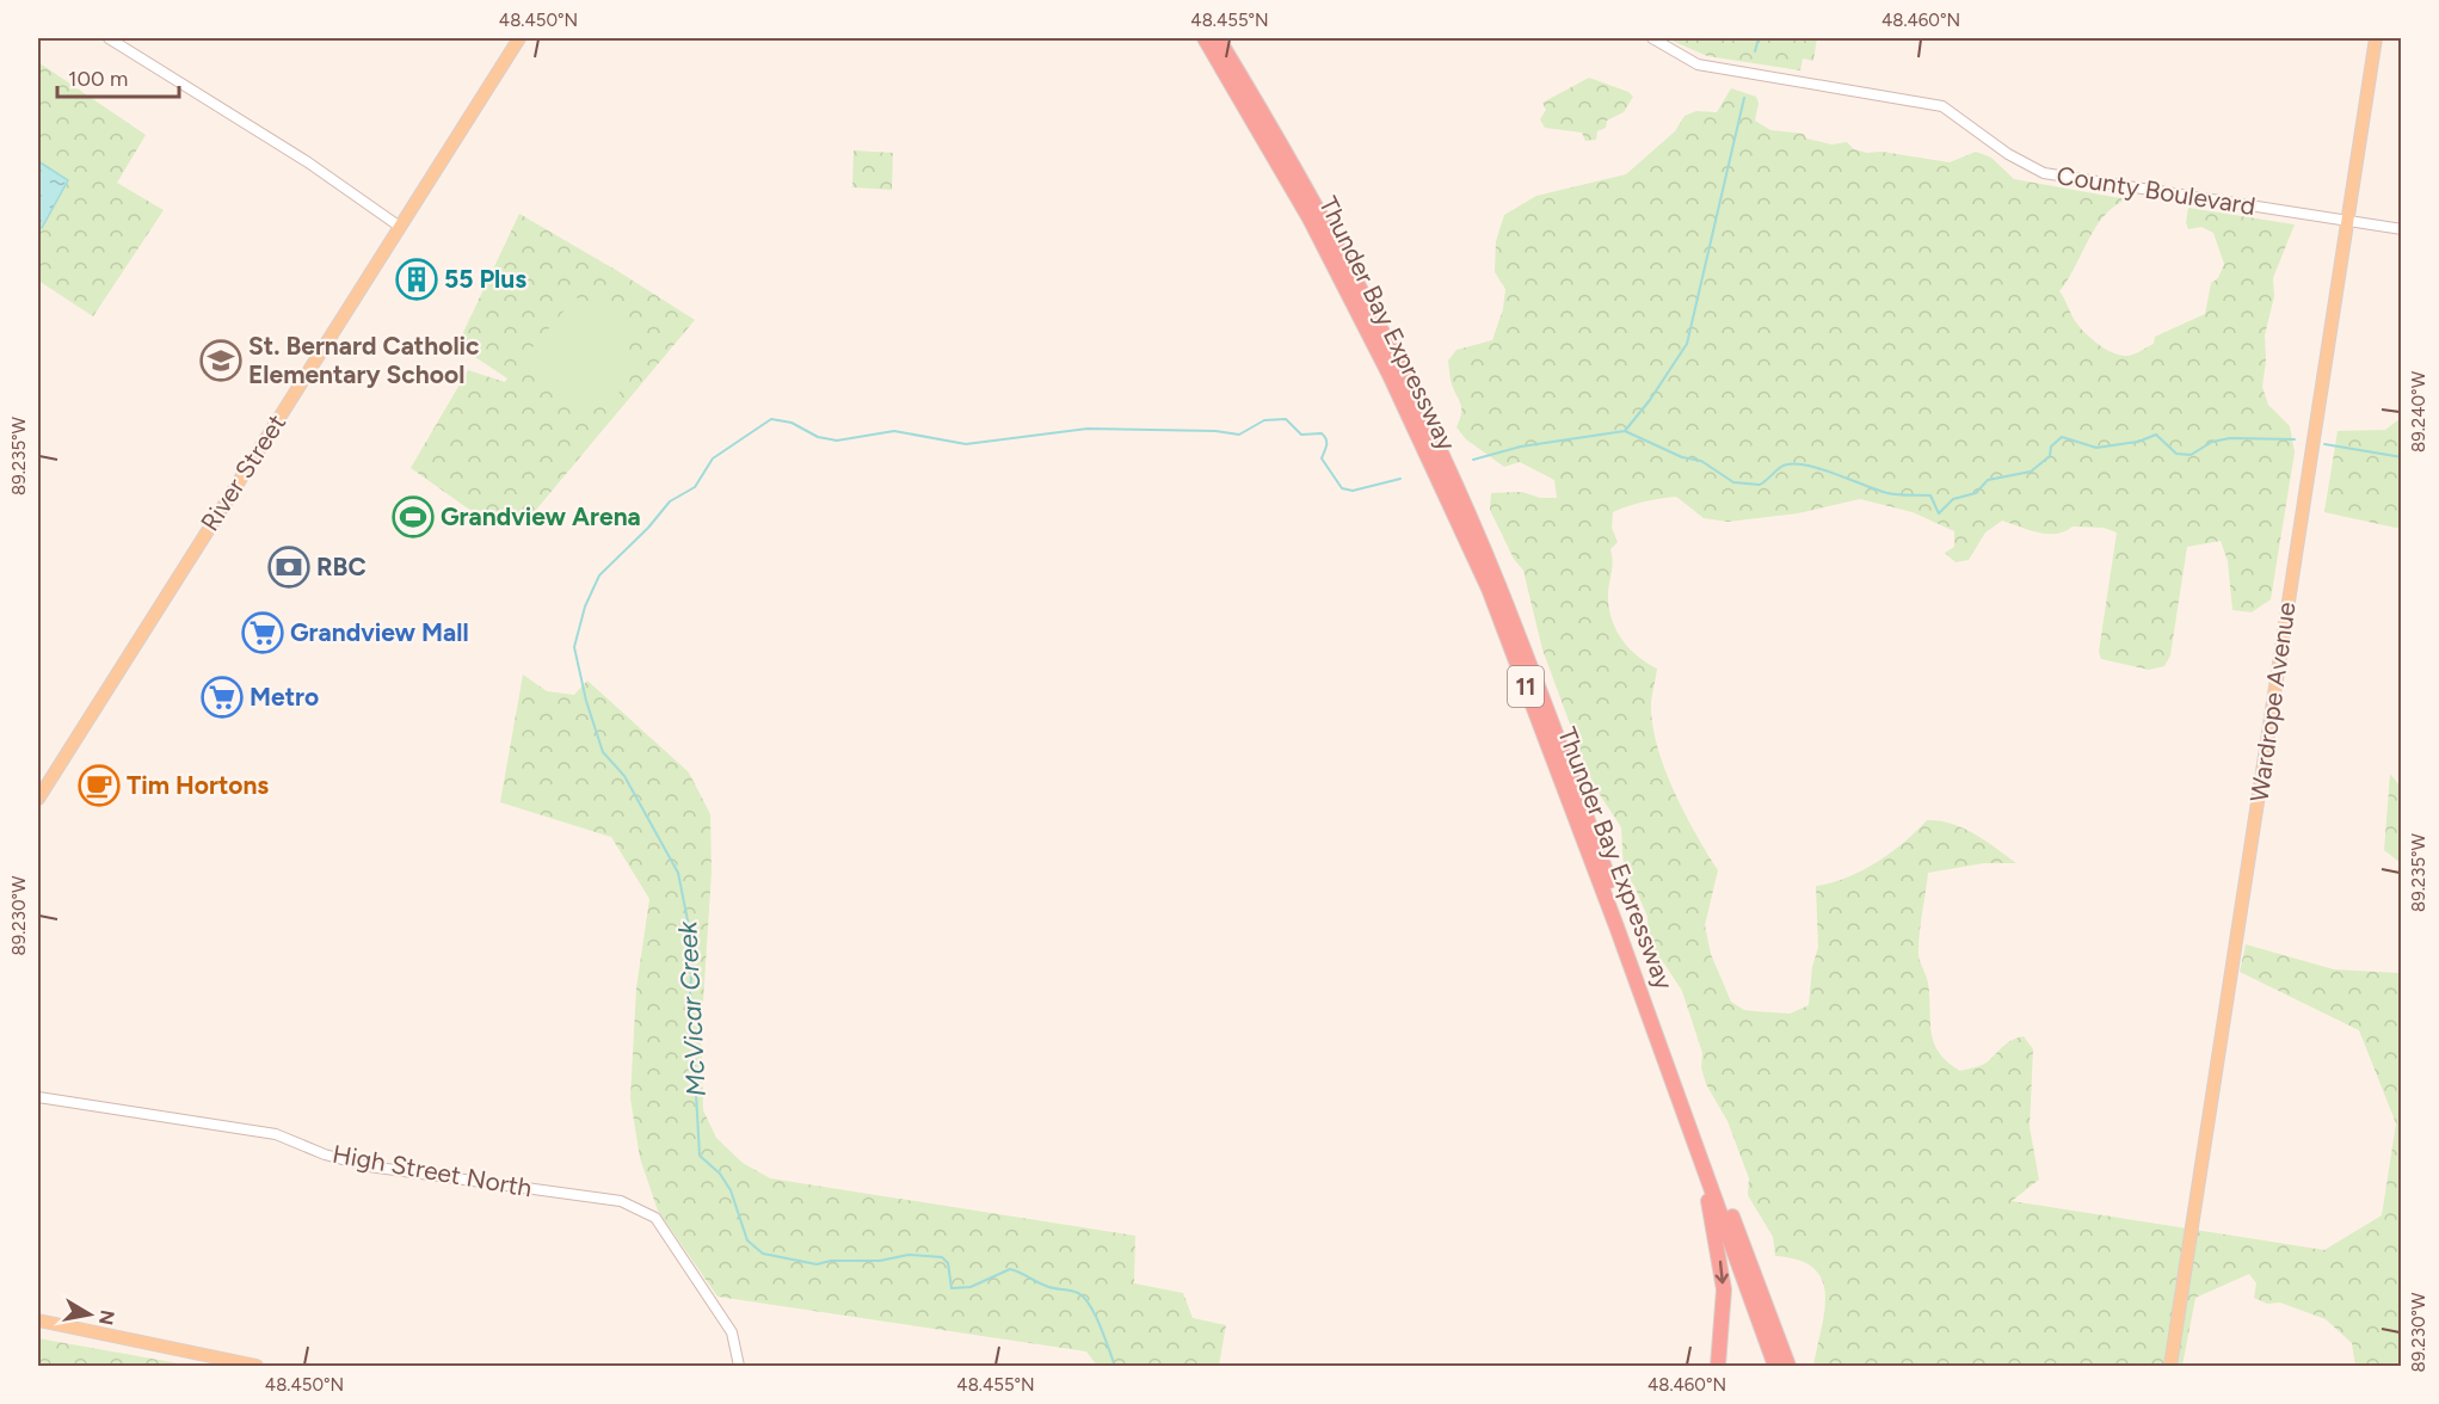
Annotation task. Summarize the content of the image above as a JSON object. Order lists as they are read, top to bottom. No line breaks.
{"streets":{"highway":["Thunder Bay Expressway","11"],"main road":["River Street","Wardrope Avenue"],"street":["County Boulevard","High Street North"]},"crossings":[["County Boulevard","Wardrope Avenue"]],"water":["McVicar Creek"],"places":{"building":["55 Plus"],"school or university":["St. Bernard Catholic Elementary School"],"sports":["Grandview Arena"],"bank":["RBC"],"supermarket":["Grandview Mall","Metro"],"cafe":["Tim Hortons"]},"scale_bar":"100 m","north":"right","coordinates":["48.450°N","48.455°N","48.460°N","89.240°W","89.235°W","89.230°W"]}
